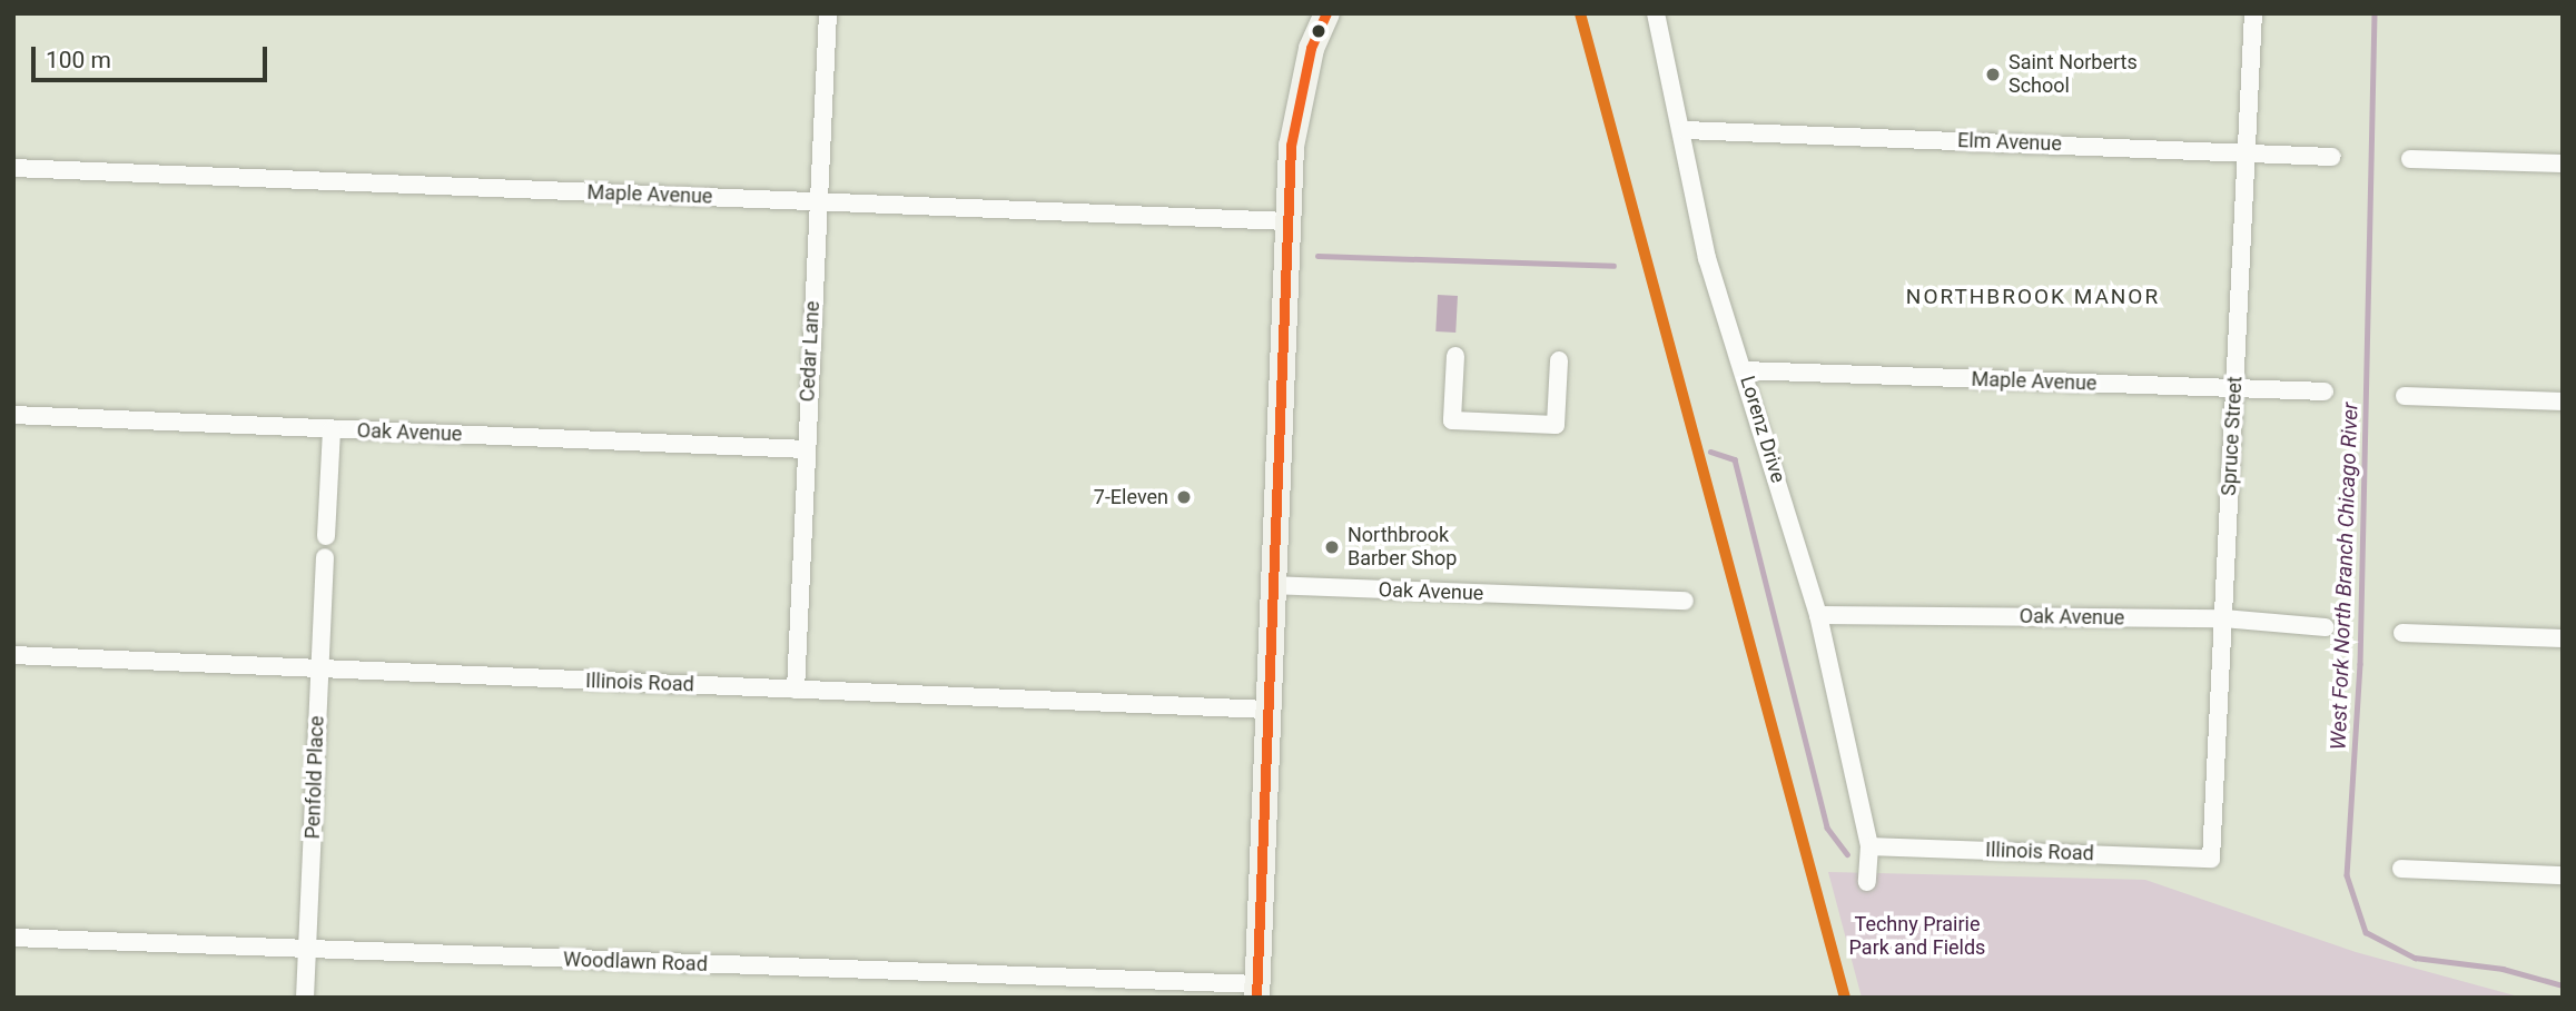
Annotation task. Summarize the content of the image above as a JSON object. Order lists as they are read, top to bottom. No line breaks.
{"streets":{"street":["Elm Avenue","Maple Avenue","Cedar Lane","Lorenz Drive","Oak Avenue","Spruce Street","Illinois Road","Penfold Place","Woodlawn Road"]},"crossings":[["Elm Avenue","Lorenz Drive"],["Elm Avenue","Spruce Street"],["Maple Avenue","Cedar Lane"],["Maple Avenue","Lorenz Drive"],["Maple Avenue","Spruce Street"],["Cedar Lane","Oak Avenue"],["Cedar Lane","Illinois Road"],["Lorenz Drive","Oak Avenue"],["Lorenz Drive","Illinois Road"],["Oak Avenue","Spruce Street"],["Spruce Street","Illinois Road"],["Illinois Road","Penfold Place"],["Penfold Place","Woodlawn Road"]],"districts":["NORTHBROOK MANOR"],"water":["West Fork North Branch Chicago River"],"parks":["Techny Prairie Park and Fields"],"places":["Saint Norberts School","7-Eleven","Northbrook Barber Shop"],"scale_bar":"100 m"}
